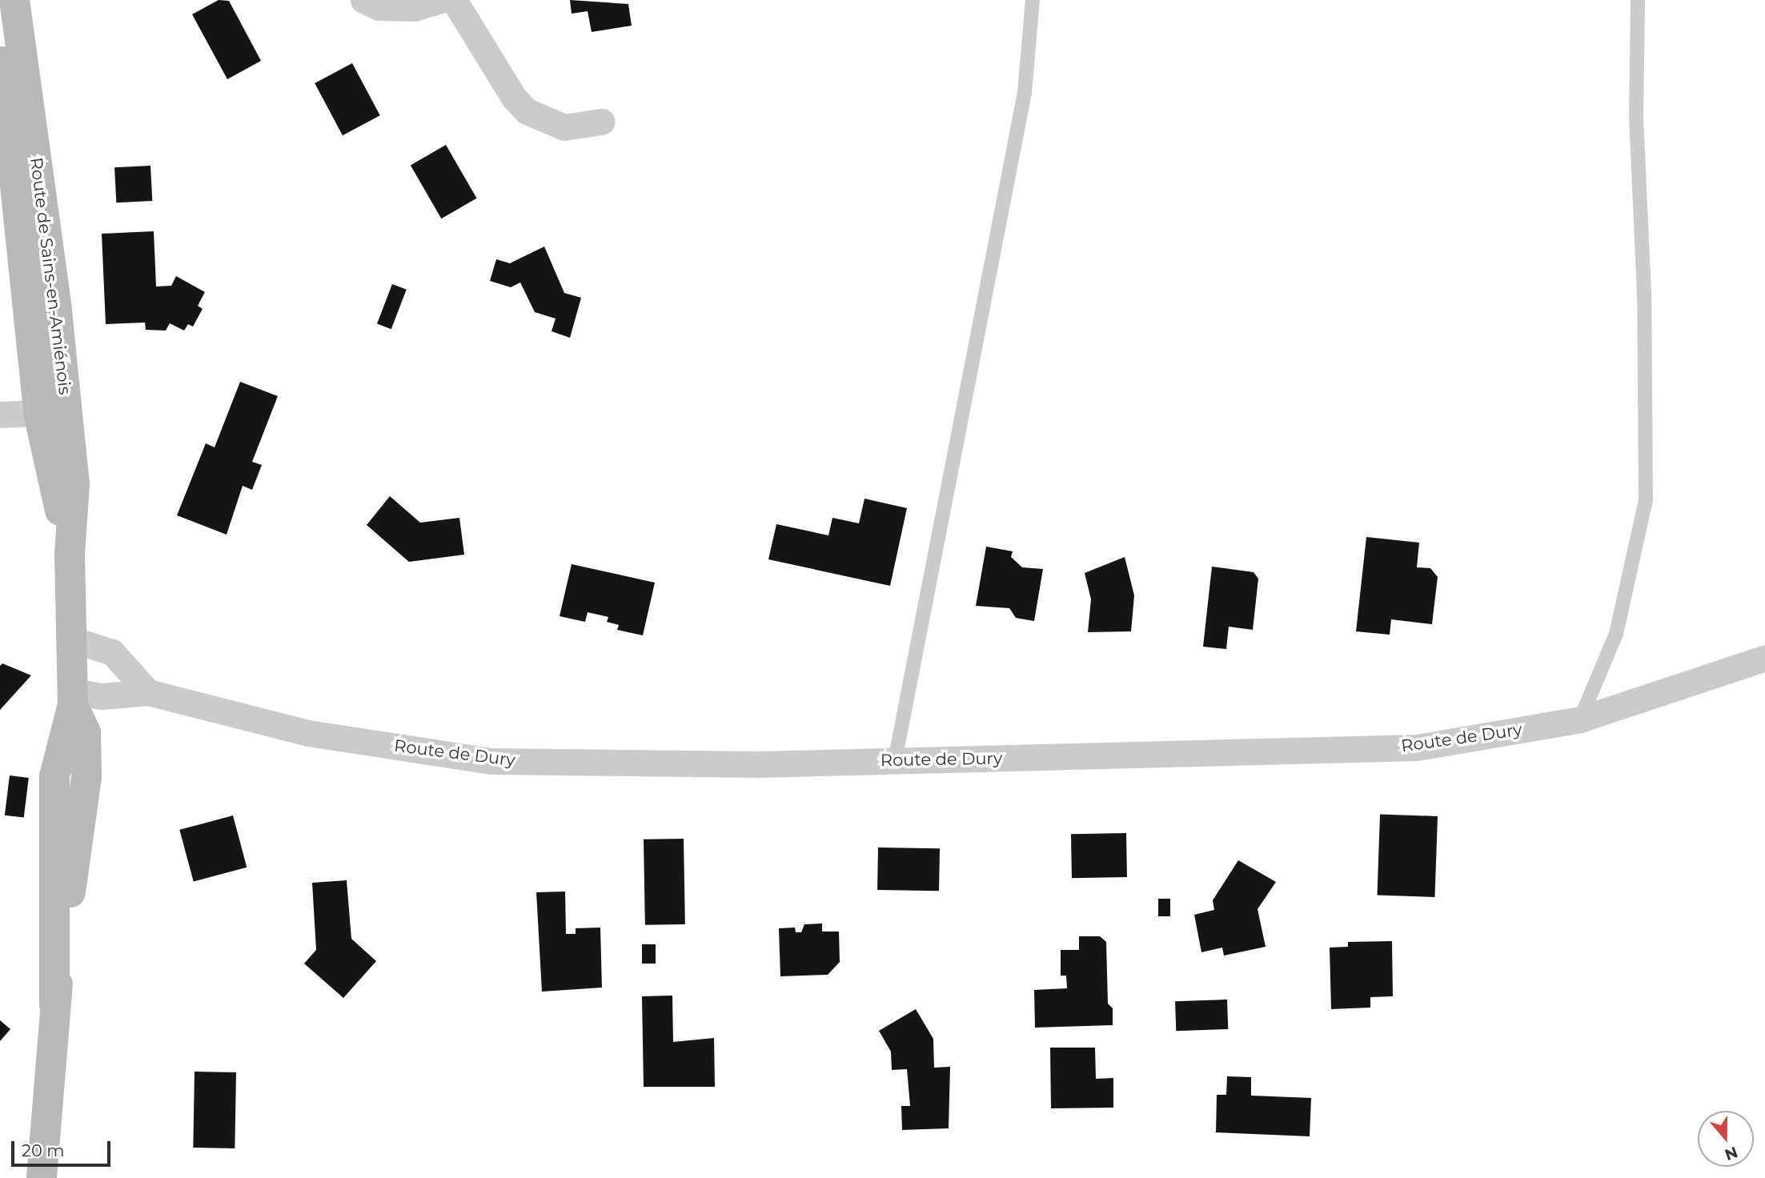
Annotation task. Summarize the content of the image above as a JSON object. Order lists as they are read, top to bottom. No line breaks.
{"streets":{"main road":["Route de Sains-en-Amiénois"],"street":["Route de Dury"]},"crossings":[["Route de Sains-en-Amiénois","Route de Dury"]],"scale_bar":"20 m","north":"bottom"}
